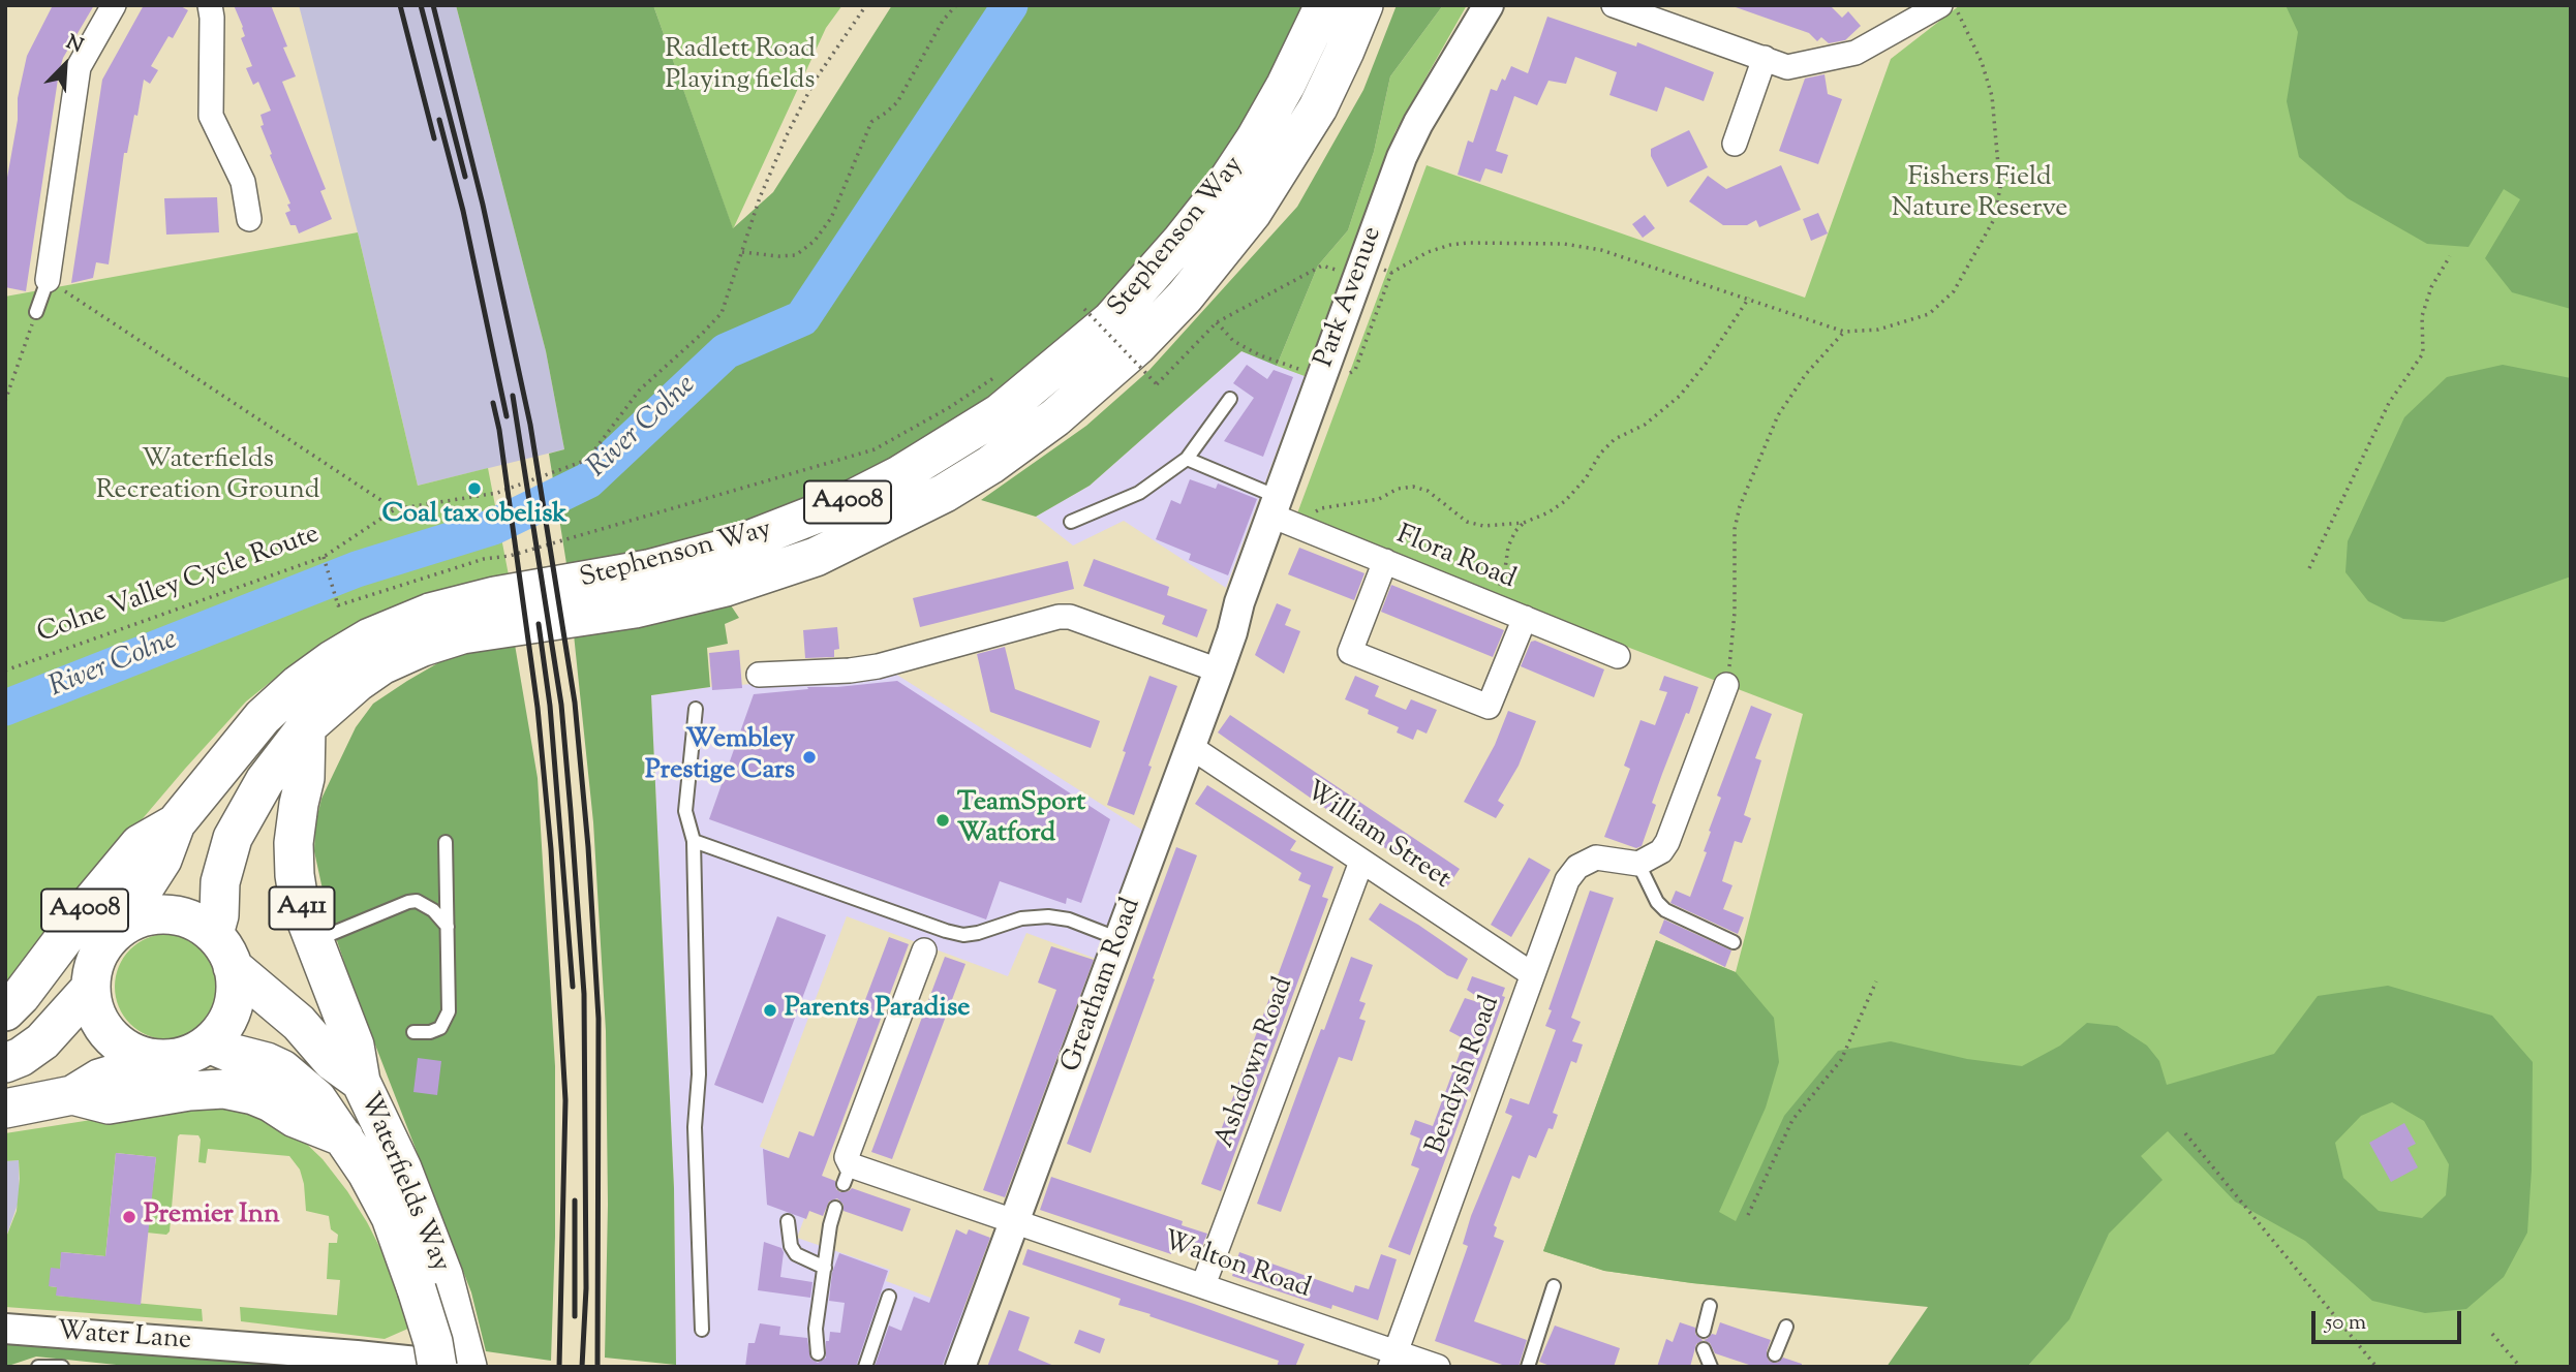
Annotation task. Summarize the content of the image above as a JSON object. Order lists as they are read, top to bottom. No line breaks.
{"streets":{"main road":["Stephenson Way","A4008","A411","Waterfields Way"],"street":["Park Avenue","Flora Road","William Street","Greatham Road","Ashdown Road","Bendysh Road","Walton Road","Water Lane"],"path":["Colne Valley Cycle Route"]},"crossings":[["Stephenson Way","A4008"],["Stephenson Way","A411"],["Stephenson Way","Waterfields Way"],["Park Avenue","Flora Road"],["Park Avenue","Greatham Road"],["William Street","Greatham Road"],["William Street","Ashdown Road"],["William Street","Bendysh Road"],["A411","Waterfields Way"],["Greatham Road","Walton Road"],["Ashdown Road","Walton Road"],["Bendysh Road","Walton Road"]],"water":["River Colne"],"parks":["Radlett Road Playing fields","Fishers Field Nature Reserve","Waterfields Recreation Ground"],"places":["Coal tax obelisk","Wembley Prestige Cars","TeamSport Watford","Parents Paradise","Premier Inn"],"scale_bar":"50 m","north":"top right"}
